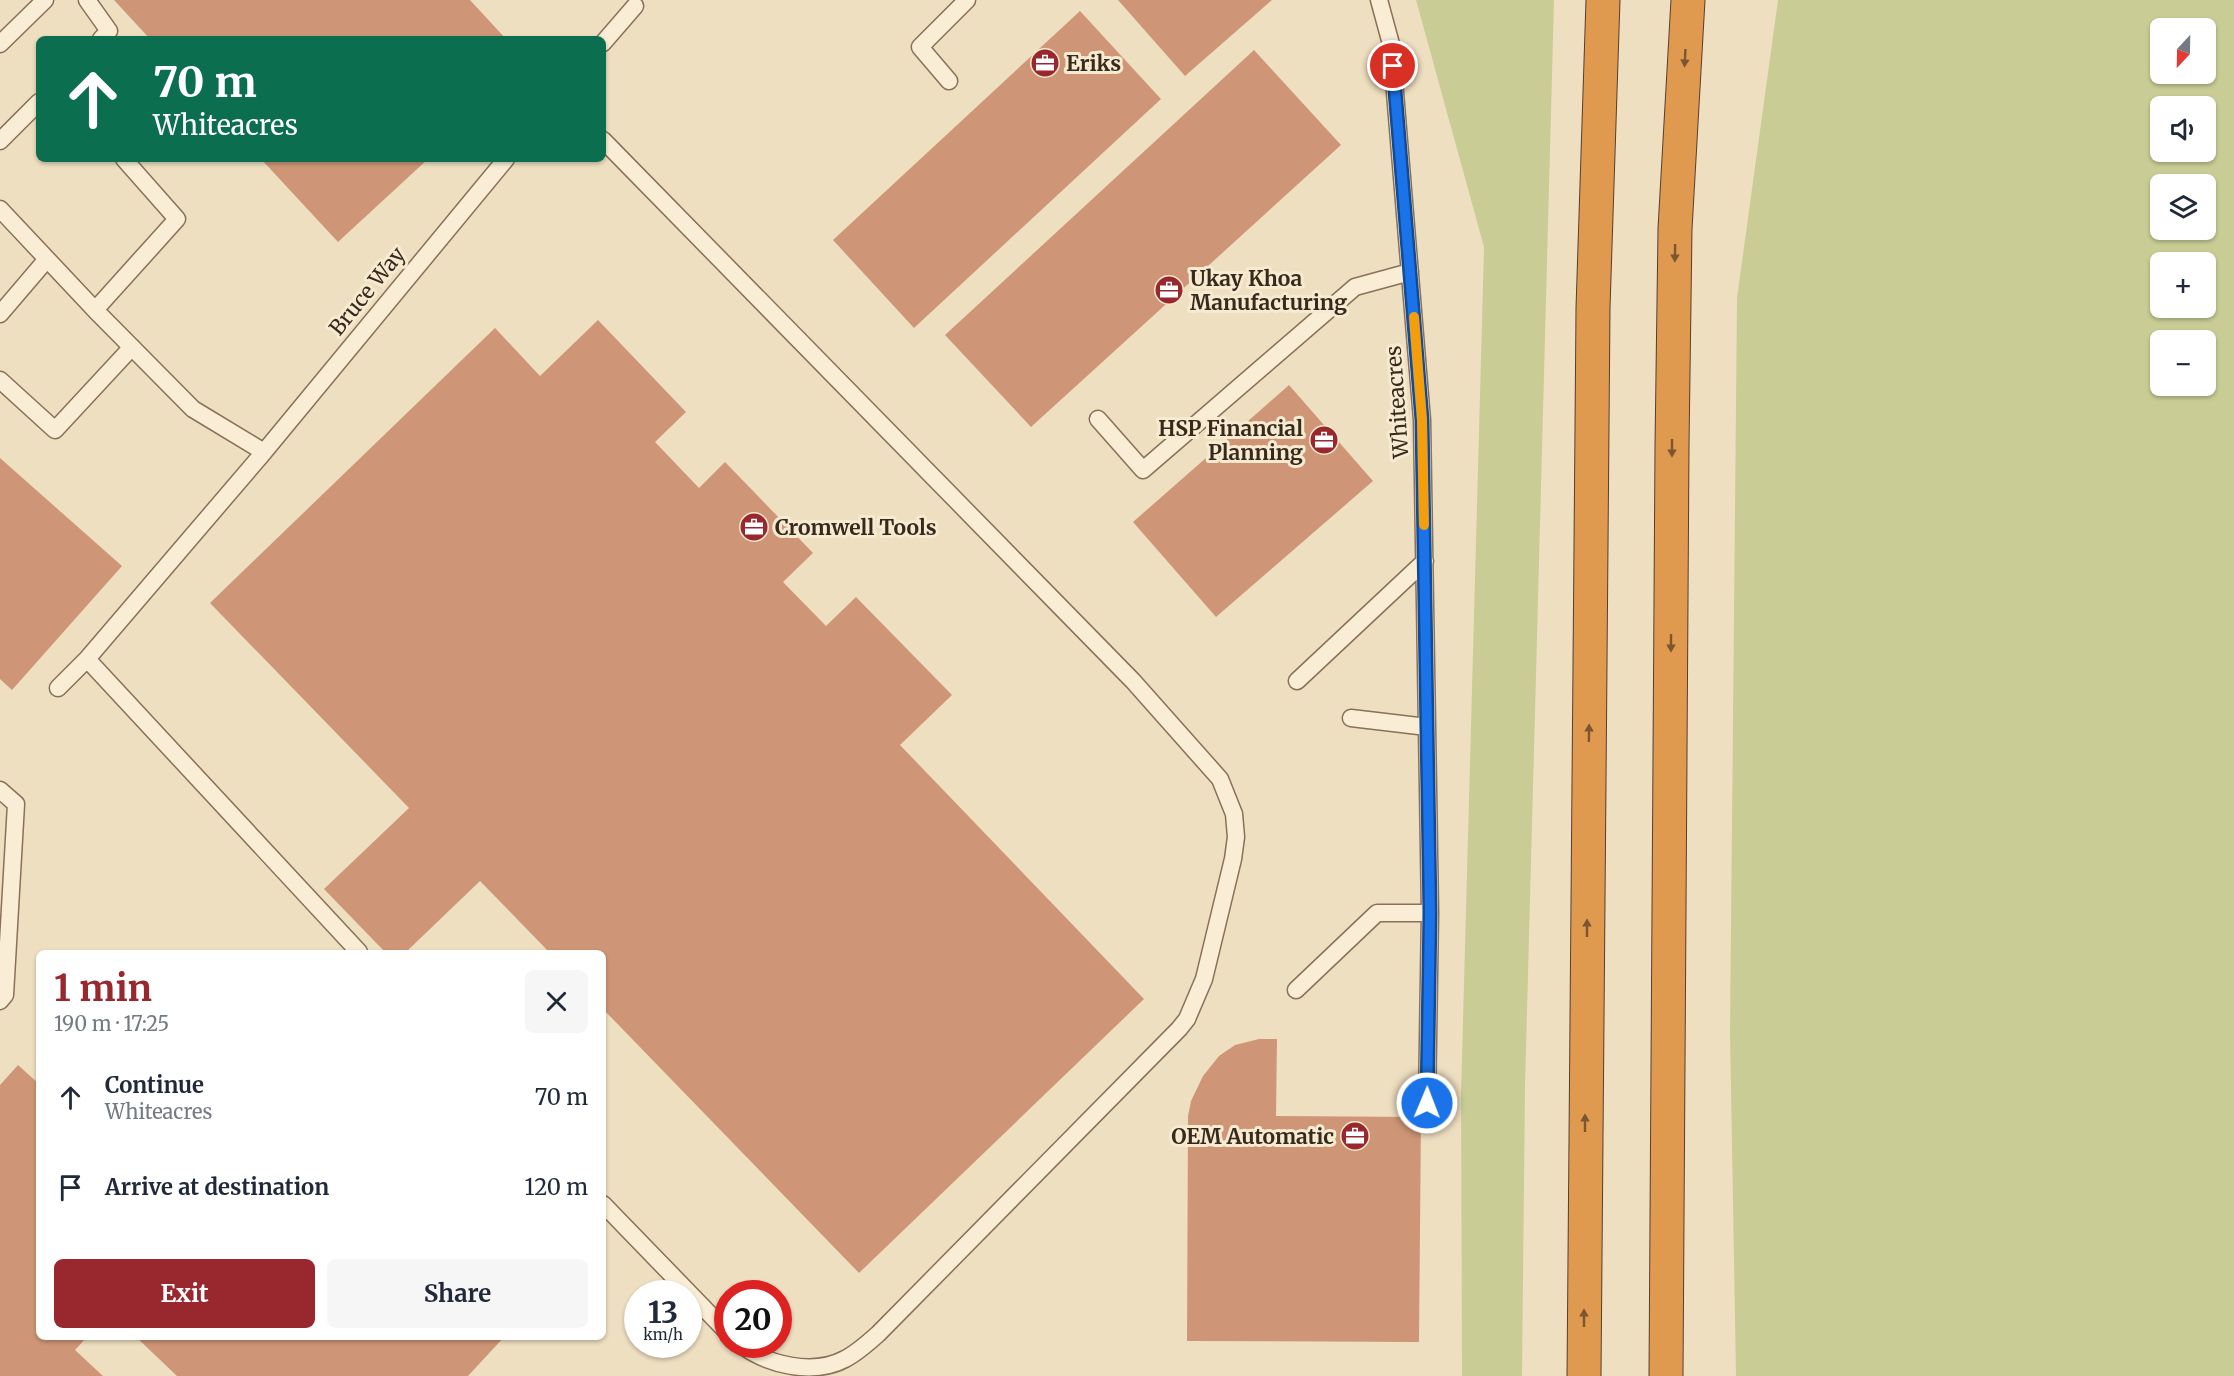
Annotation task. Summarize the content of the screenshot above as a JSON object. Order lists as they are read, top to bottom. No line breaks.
{"streets":{"lane":["Bruce Way","Whiteacres"]},"places":{"office":["Eriks","Ukay Khoa Manufacturing","HSP Financial Planning","Cromwell Tools","OEM Automatic"]},"north":"bottom","page":{"map_buttons":["+","−"],"turn":["70 m","Whiteacres"],"heading":["1 min","190 m · 17:25"],"list":[{"name":"Continue","note":"Whiteacres","value":"70 m"},{"name":"Arrive at destination","value":"120 m"}],"buttons":["Exit","Share"],"speed":"13 km/h","limit":"20"}}
